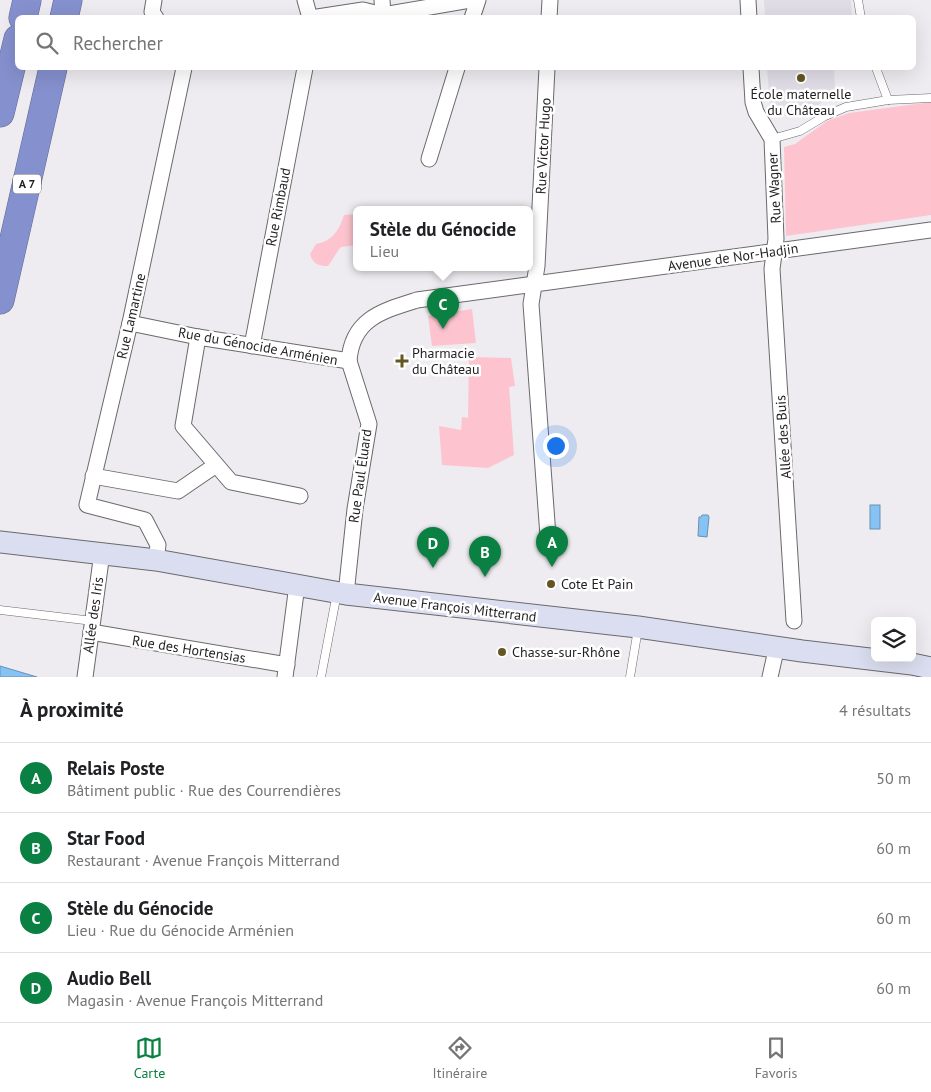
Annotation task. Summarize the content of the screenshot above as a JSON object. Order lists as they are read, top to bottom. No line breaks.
{"streets":{"highway":["A 7"],"street":["Rue Victor Hugo","Rue Wagner","Rue Rimbaud","Avenue de Nor-Hadjin","Rue Lamartine","Rue du Génocide Arménien","Allée des Buis","Rue Paul Éluard","Avenue François Mitterrand","Allée des Iris","Rue des Hortensias"]},"crossings":[["Rue Victor Hugo","Avenue de Nor-Hadjin"],["Rue Victor Hugo","Rue du Génocide Arménien"],["Rue Wagner","Avenue de Nor-Hadjin"],["Rue Wagner","Allée des Buis"],["Rue Rimbaud","Rue du Génocide Arménien"],["Avenue de Nor-Hadjin","Rue du Génocide Arménien"],["Avenue de Nor-Hadjin","Allée des Buis"],["Rue Lamartine","Rue du Génocide Arménien"],["Rue Lamartine","Avenue François Mitterrand"],["Rue du Génocide Arménien","Rue Paul Éluard"],["Rue Paul Éluard","Avenue François Mitterrand"],["Avenue François Mitterrand","Allée des Iris"],["Allée des Iris","Rue des Hortensias"]],"places":{"other":["École maternelle du Château","Cote Et Pain","Chasse-sur-Rhône"],"health":["Pharmacie du Château"]},"page":{"search":"Rechercher","popup":["Stèle du Génocide","Lieu"],"pins":["C","A","D","B"],"heading":["À proximité","4 résultats"],"list":[{"mark":"A","name":"Relais Poste","note":"Bâtiment public · Rue des Courrendières","value":"50 m"},{"mark":"B","name":"Star Food","note":"Restaurant · Avenue François Mitterrand","value":"60 m"},{"mark":"C","name":"Stèle du Génocide","note":"Lieu · Rue du Génocide Arménien","value":"60 m"},{"mark":"D","name":"Audio Bell","note":"Magasin · Avenue François Mitterrand","value":"60 m"}],"nav":["Carte","Itinéraire","Favoris"]}}
